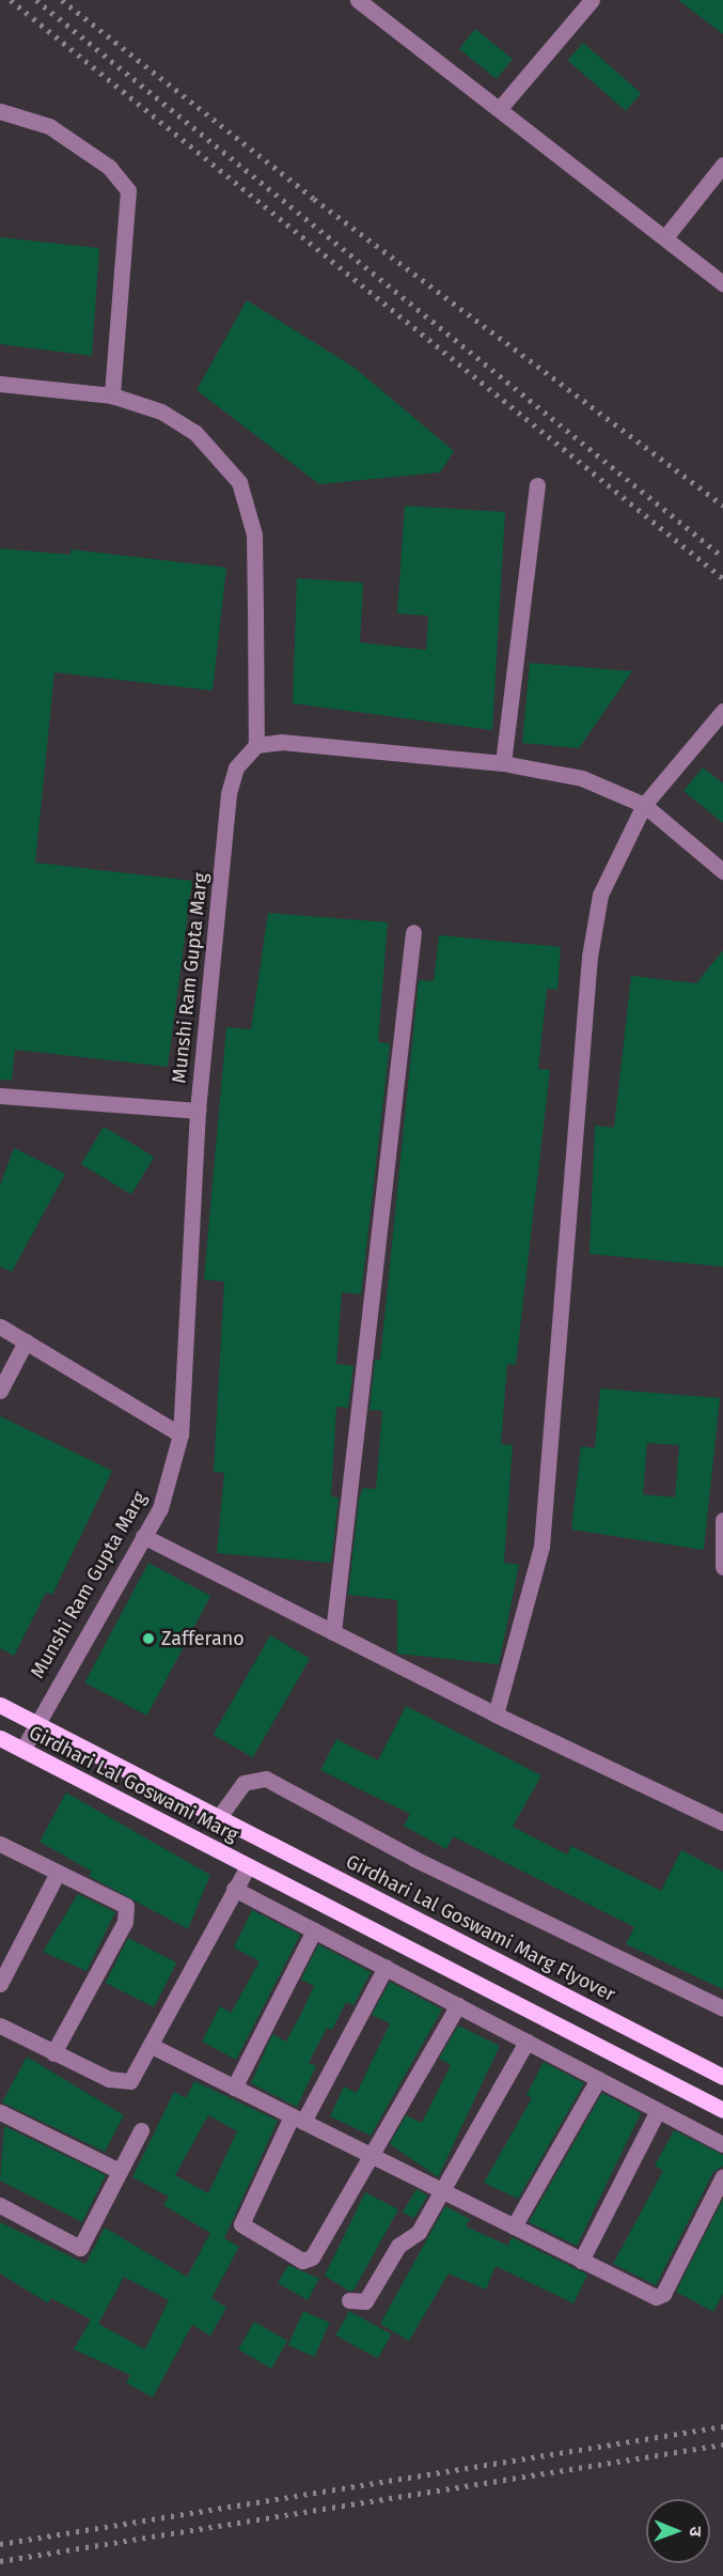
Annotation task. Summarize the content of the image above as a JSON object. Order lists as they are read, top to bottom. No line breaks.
{"streets":{"main road":["Girdhari Lal Goswami Marg","Girdhari Lal Goswami Marg Flyover"],"street":["Munshi Ram Gupta Marg"]},"crossings":[["Munshi Ram Gupta Marg","Girdhari Lal Goswami Marg"],["Girdhari Lal Goswami Marg","Girdhari Lal Goswami Marg Flyover"]],"places":["Zafferano"],"north":"right"}
